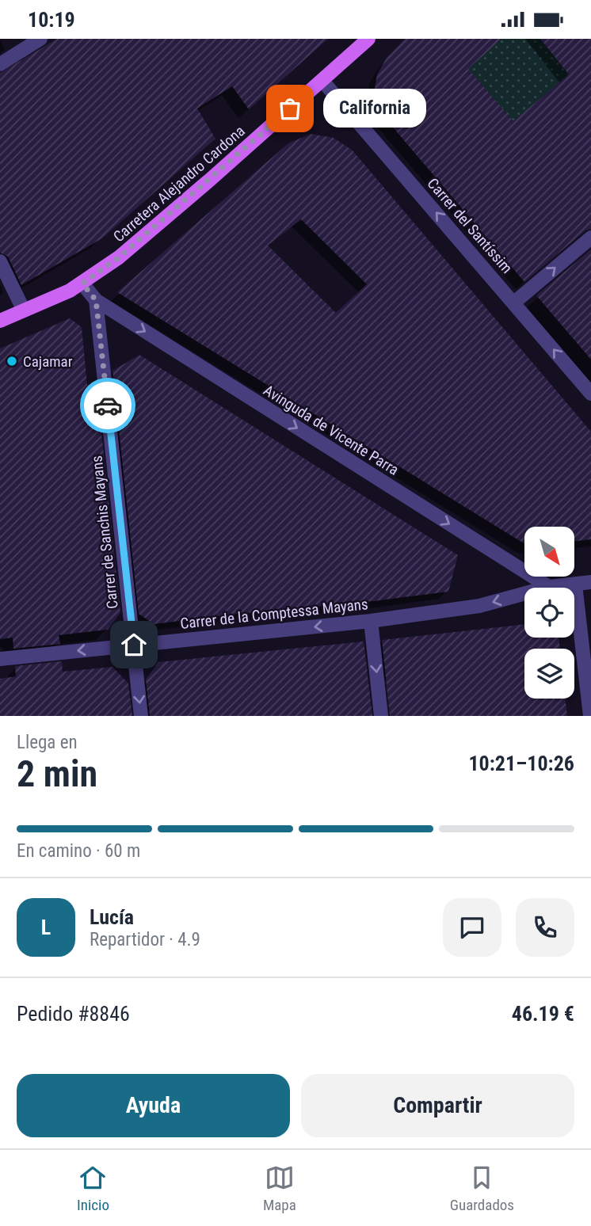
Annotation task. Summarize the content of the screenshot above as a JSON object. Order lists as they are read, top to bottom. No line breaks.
{"streets":{"main road":["Carretera Alejandro Cardona"],"street":["Carrer del Santíssim","Avinguda de Vicente Parra","Carrer de Sanchis Mayans","Carrer de la Comptessa Mayans"]},"crossings":[["Carretera Alejandro Cardona","Carrer del Santíssim"],["Avinguda de Vicente Parra","Carrer de Sanchis Mayans"],["Avinguda de Vicente Parra","Carrer de la Comptessa Mayans"],["Carrer de Sanchis Mayans","Carrer de la Comptessa Mayans"]],"one_way":["Carrer del Santíssim","Avinguda de Vicente Parra","Carrer de la Comptessa Mayans"],"places":["California","Cajamar"],"north":"bottom right","page":{"status":"10:19","bubble":"California","heading":["2 min","Llega en","10:21–10:26"],"panel":["Lucía","Repartidor · 4.9","Pedido #8846","46.19 €"],"bar":"En camino · 60 m","round":"L","buttons":["Ayuda","Compartir"],"tabs":["Inicio","Mapa","Guardados"]}}
